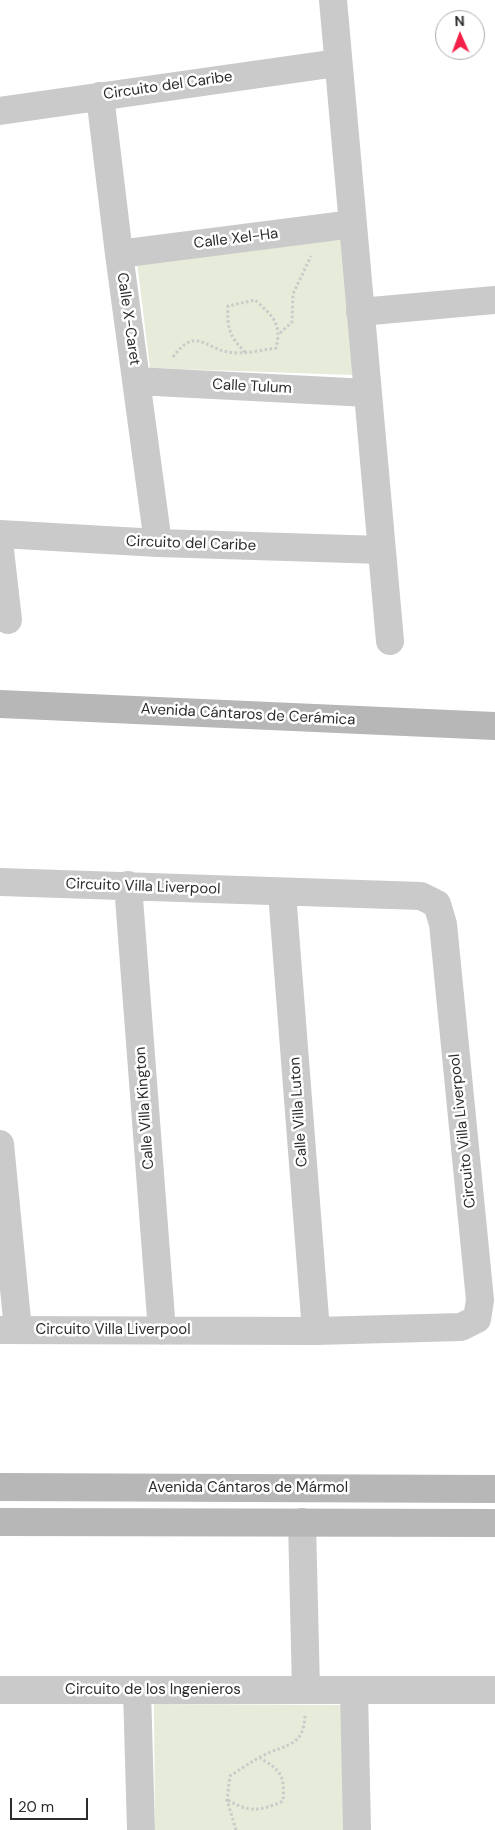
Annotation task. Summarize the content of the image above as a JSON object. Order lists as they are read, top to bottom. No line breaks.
{"streets":{"street":["Circuito del Caribe","Calle Xel-Ha","Calle X-Caret","Calle Tulum","Avenida Cántaros de Cerámica","Circuito Villa Liverpool","Calle Villa Kington","Calle Villa Luton","Avenida Cántaros de Mármol","Circuito de los Ingenieros"]},"crossings":[["Circuito del Caribe","Calle X-Caret"],["Calle Xel-Ha","Calle X-Caret"],["Calle X-Caret","Calle Tulum"],["Circuito Villa Liverpool","Calle Villa Kington"],["Circuito Villa Liverpool","Calle Villa Luton"]],"scale_bar":"20 m","north":"top"}
